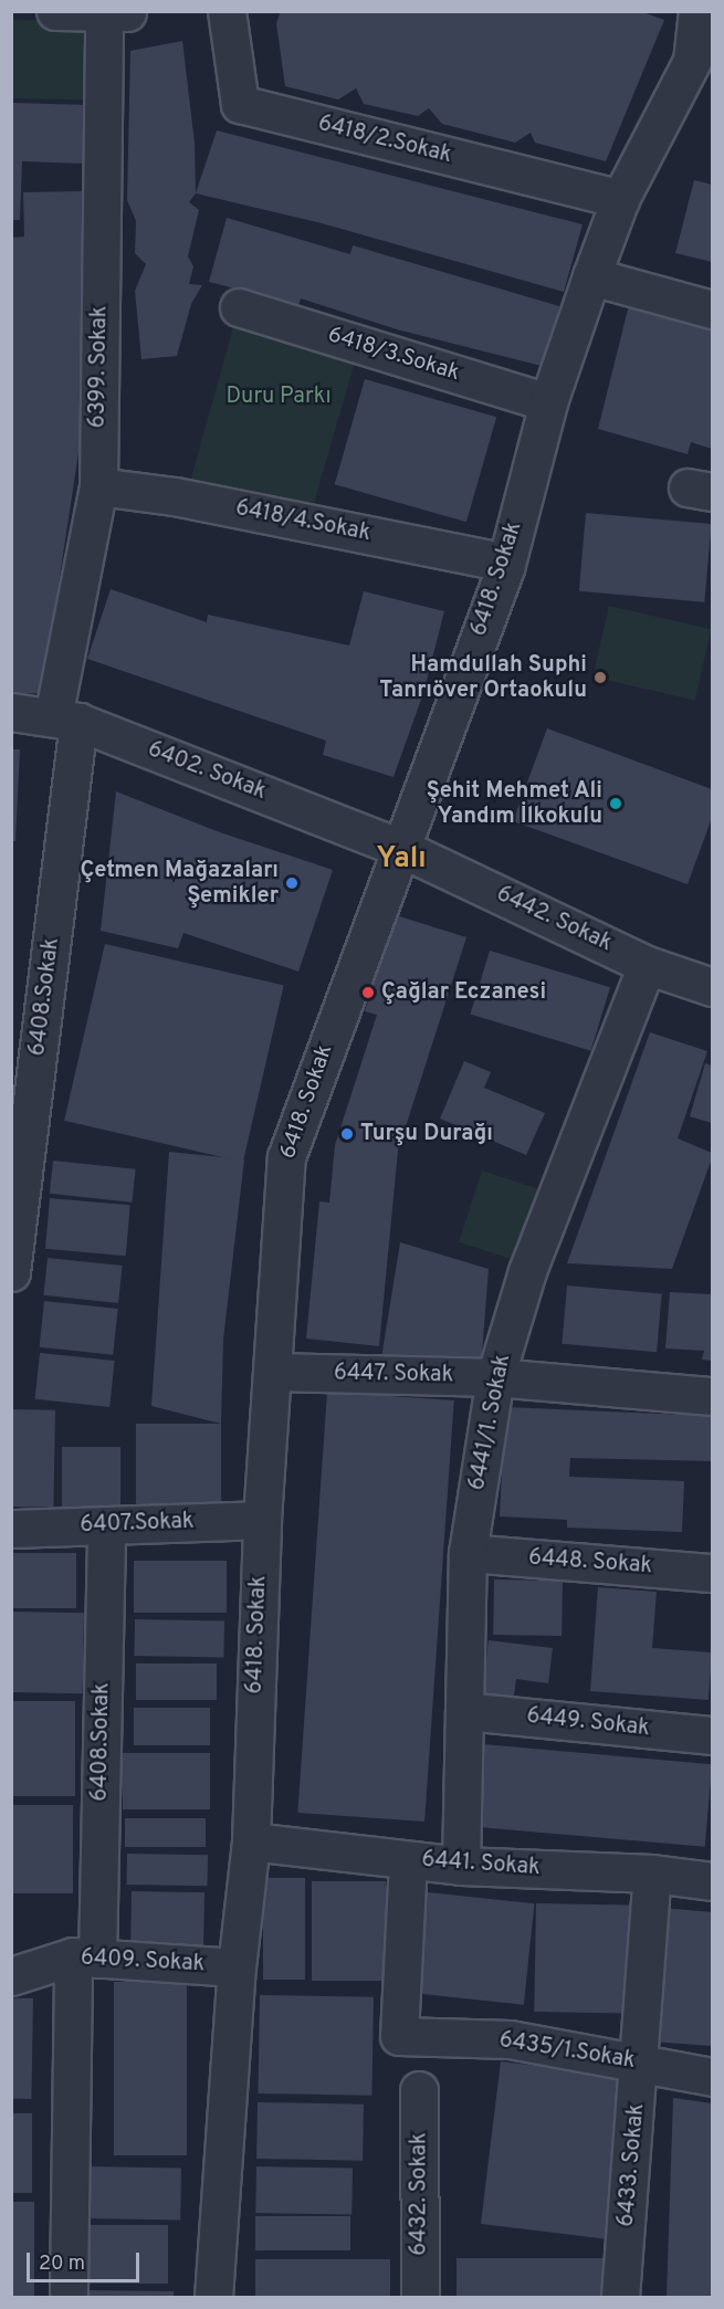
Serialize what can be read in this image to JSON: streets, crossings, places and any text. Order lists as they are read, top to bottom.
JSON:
{
  "streets": {
    "street": [
      "6418/2.Sokak",
      "6418/3.Sokak",
      "6399. Sokak",
      "6418/4.Sokak",
      "6418. Sokak",
      "6402. Sokak",
      "6442. Sokak",
      "6408.Sokak",
      "6447. Sokak",
      "6441/1. Sokak",
      "6407.Sokak",
      "6448. Sokak",
      "6449. Sokak",
      "6441. Sokak",
      "6409. Sokak",
      "6435/1.Sokak",
      "6433. Sokak",
      "6432. Sokak"
    ]
  },
  "crossings": [
    ["6418/2.Sokak", "6418. Sokak"],
    ["6418/3.Sokak", "6418. Sokak"],
    ["6399. Sokak", "6418/4.Sokak"],
    ["6399. Sokak", "6402. Sokak"],
    ["6399. Sokak", "6408.Sokak"],
    ["6418/4.Sokak", "6418. Sokak"],
    ["6418. Sokak", "6402. Sokak"],
    ["6418. Sokak", "6442. Sokak"],
    ["6418. Sokak", "6447. Sokak"],
    ["6418. Sokak", "6407.Sokak"],
    ["6418. Sokak", "6441. Sokak"],
    ["6418. Sokak", "6409. Sokak"],
    ["6402. Sokak", "6442. Sokak"],
    ["6402. Sokak", "6408.Sokak"],
    ["6442. Sokak", "6441/1. Sokak"],
    ["6408.Sokak", "6407.Sokak"],
    ["6408.Sokak", "6409. Sokak"],
    ["6447. Sokak", "6441/1. Sokak"],
    ["6441/1. Sokak", "6448. Sokak"],
    ["6441/1. Sokak", "6449. Sokak"],
    ["6441/1. Sokak", "6441. Sokak"],
    ["6441. Sokak", "6435/1.Sokak"],
    ["6441. Sokak", "6433. Sokak"],
    ["6435/1.Sokak", "6433. Sokak"]
  ],
  "districts": ["Yalı"],
  "parks": ["Duru Parkı"],
  "places": [
    "Hamdullah Suphi Tanrıöver Ortaokulu",
    "Şehit Mehmet Ali Yandım İlkokulu",
    "Çetmen Mağazaları Şemikler",
    "Çağlar Eczanesi",
    "Turşu Durağı"
  ],
  "scale_bar": "20 m"
}
